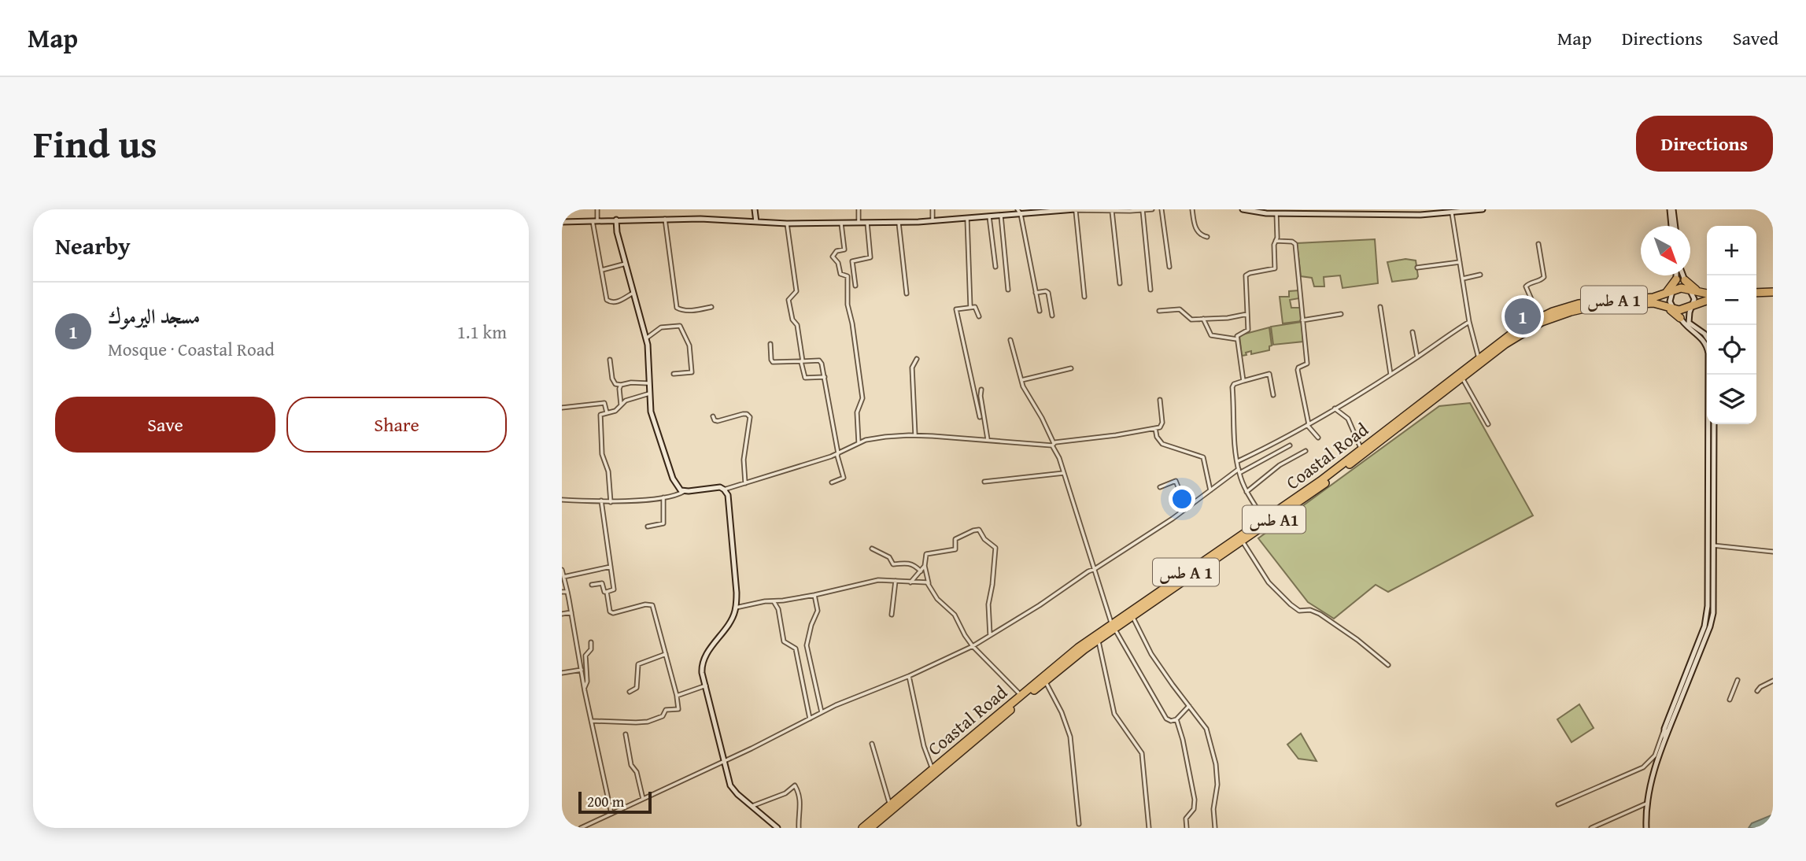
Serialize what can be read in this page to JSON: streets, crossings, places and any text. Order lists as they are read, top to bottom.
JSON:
{
  "streets": {
    "highway": ["طس A 1", "Coastal Road", "طس A1"]
  },
  "scale_bar": "200 m",
  "north": "bottom right",
  "page": {
    "header": "Map",
    "nav": ["Map", "Directions", "Saved"],
    "title": "Find us",
    "buttons": [
      "Directions",
      ["Save", "Share"]
    ],
    "heading": "Nearby",
    "map_buttons": ["+", "−"],
    "list": [
      {
        "mark": "1",
        "name": "مسجد اليرموك",
        "note": "Mosque · Coastal Road",
        "value": "1.1 km"
      }
    ],
    "pins": "1",
    "scale": "200 m"
  }
}
